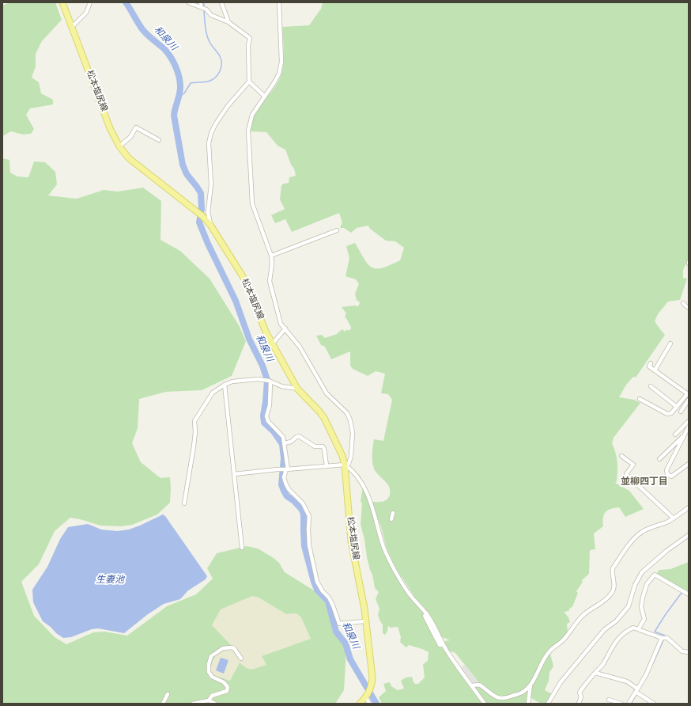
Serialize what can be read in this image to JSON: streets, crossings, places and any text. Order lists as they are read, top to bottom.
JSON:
{
  "streets": {
    "main road": ["松本塩尻線"]
  },
  "districts": ["並柳四丁目"],
  "water": ["和泉川", "生妻池"]
}
